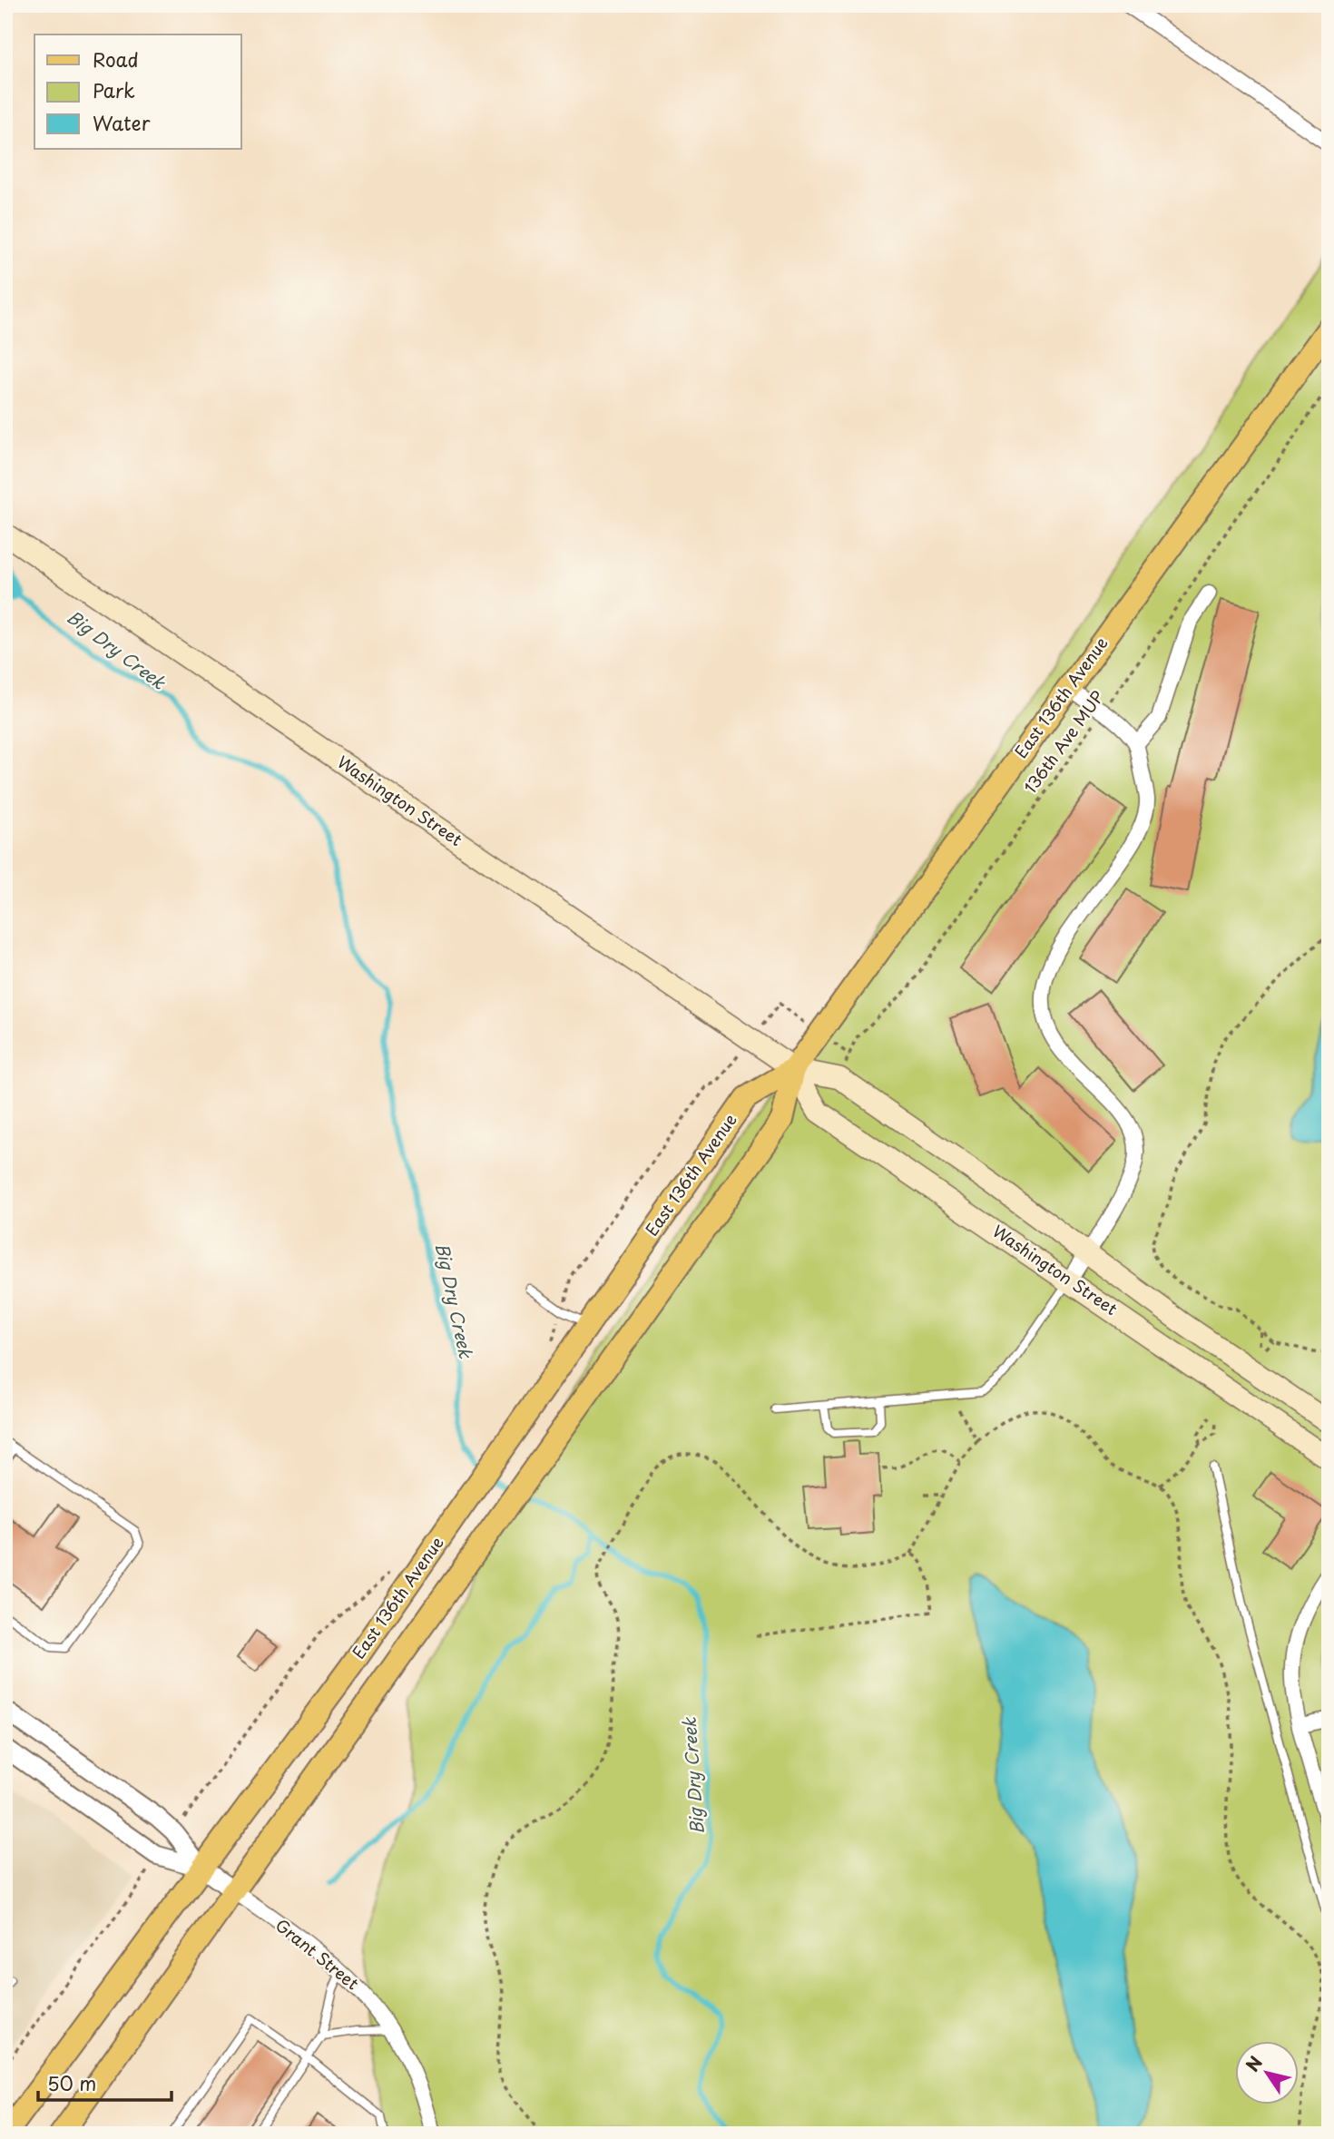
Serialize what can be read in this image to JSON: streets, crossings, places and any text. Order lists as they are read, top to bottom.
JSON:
{
  "streets": {
    "main road": ["East 136th Avenue", "Washington Street"],
    "street": ["Grant Street"],
    "path": ["136th Ave MUP"]
  },
  "crossings": [
    ["East 136th Avenue", "Washington Street"],
    ["East 136th Avenue", "Grant Street"],
    ["136th Ave MUP", "Washington Street"]
  ],
  "water": ["Big Dry Creek"],
  "legend": ["Road", "Park", "Water"],
  "scale_bar": "50 m",
  "north": "top left"
}
